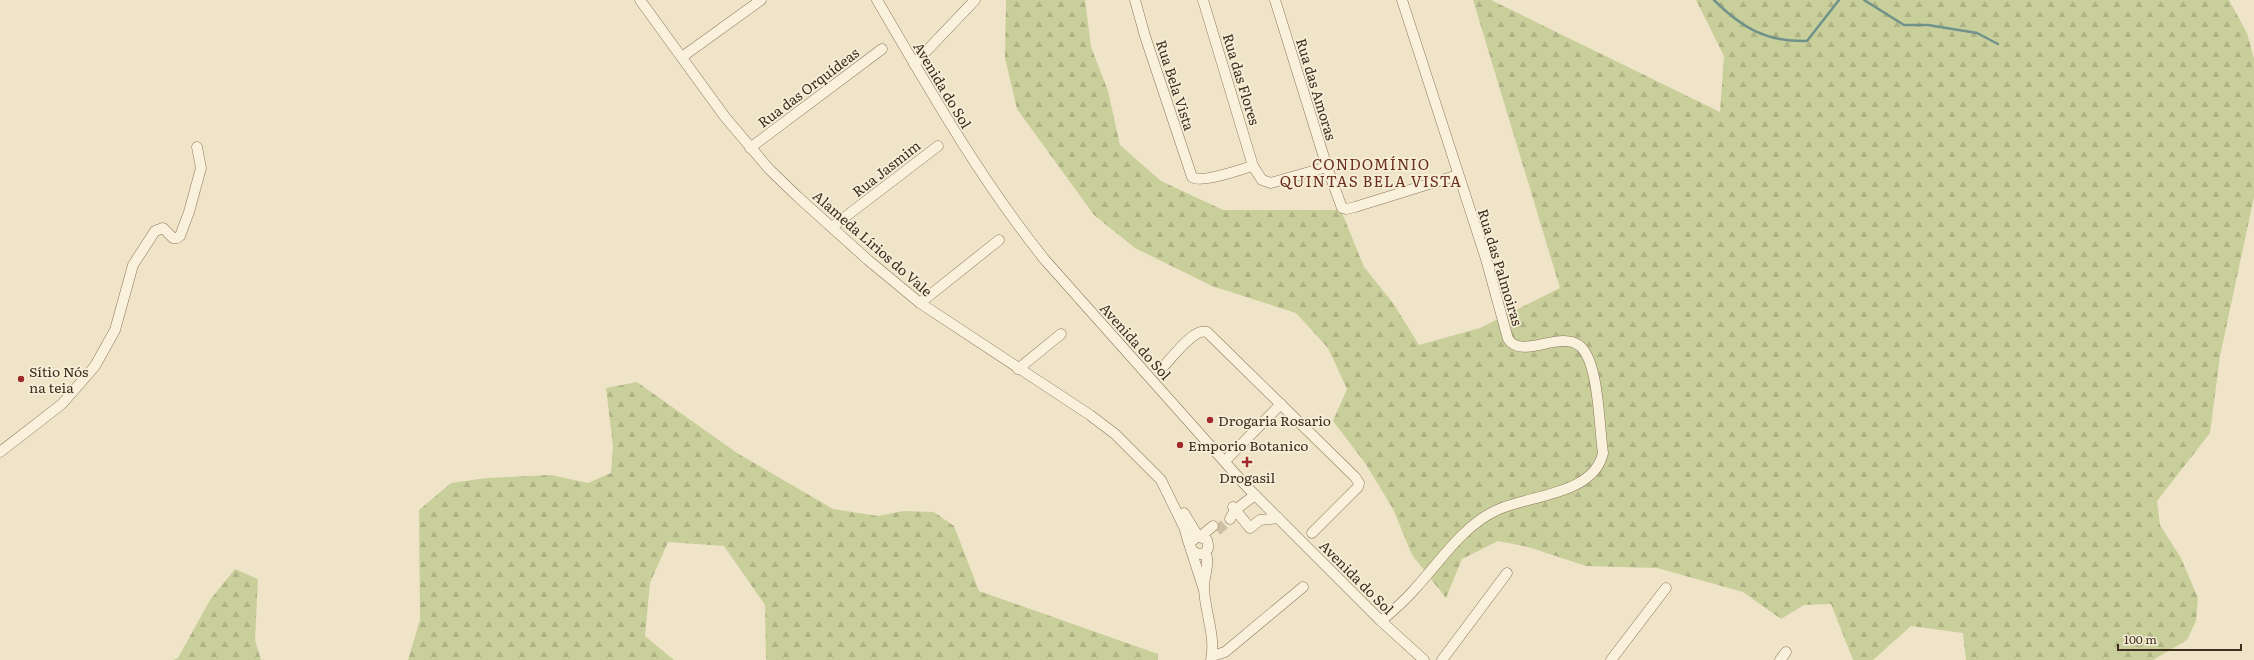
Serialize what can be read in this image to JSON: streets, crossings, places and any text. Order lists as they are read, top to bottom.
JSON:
{
  "streets": {
    "street": [
      "Rua das Flores",
      "Avenida do Sol",
      "Rua Bela Vista",
      "Rua das Orquídeas",
      "Rua das Amoras",
      "Rua Jasmim",
      "Alameda Lírios do Vale",
      "Rua das Palmoiras"
    ]
  },
  "crossings": [
    ["Rua das Flores", "Rua Bela Vista"],
    ["Avenida do Sol", "Rua das Palmoiras"],
    ["Rua das Orquídeas", "Alameda Lírios do Vale"],
    ["Rua das Amoras", "Rua das Palmoiras"],
    ["Rua Jasmim", "Alameda Lírios do Vale"]
  ],
  "districts": ["CONDOMÍNIO QUINTAS BELA VISTA"],
  "places": {
    "other": ["Sítio Nós na teia", "Drogaria Rosario", "Emporio Botanico"],
    "health": ["Drogasil"]
  },
  "scale_bar": "100 m"
}
